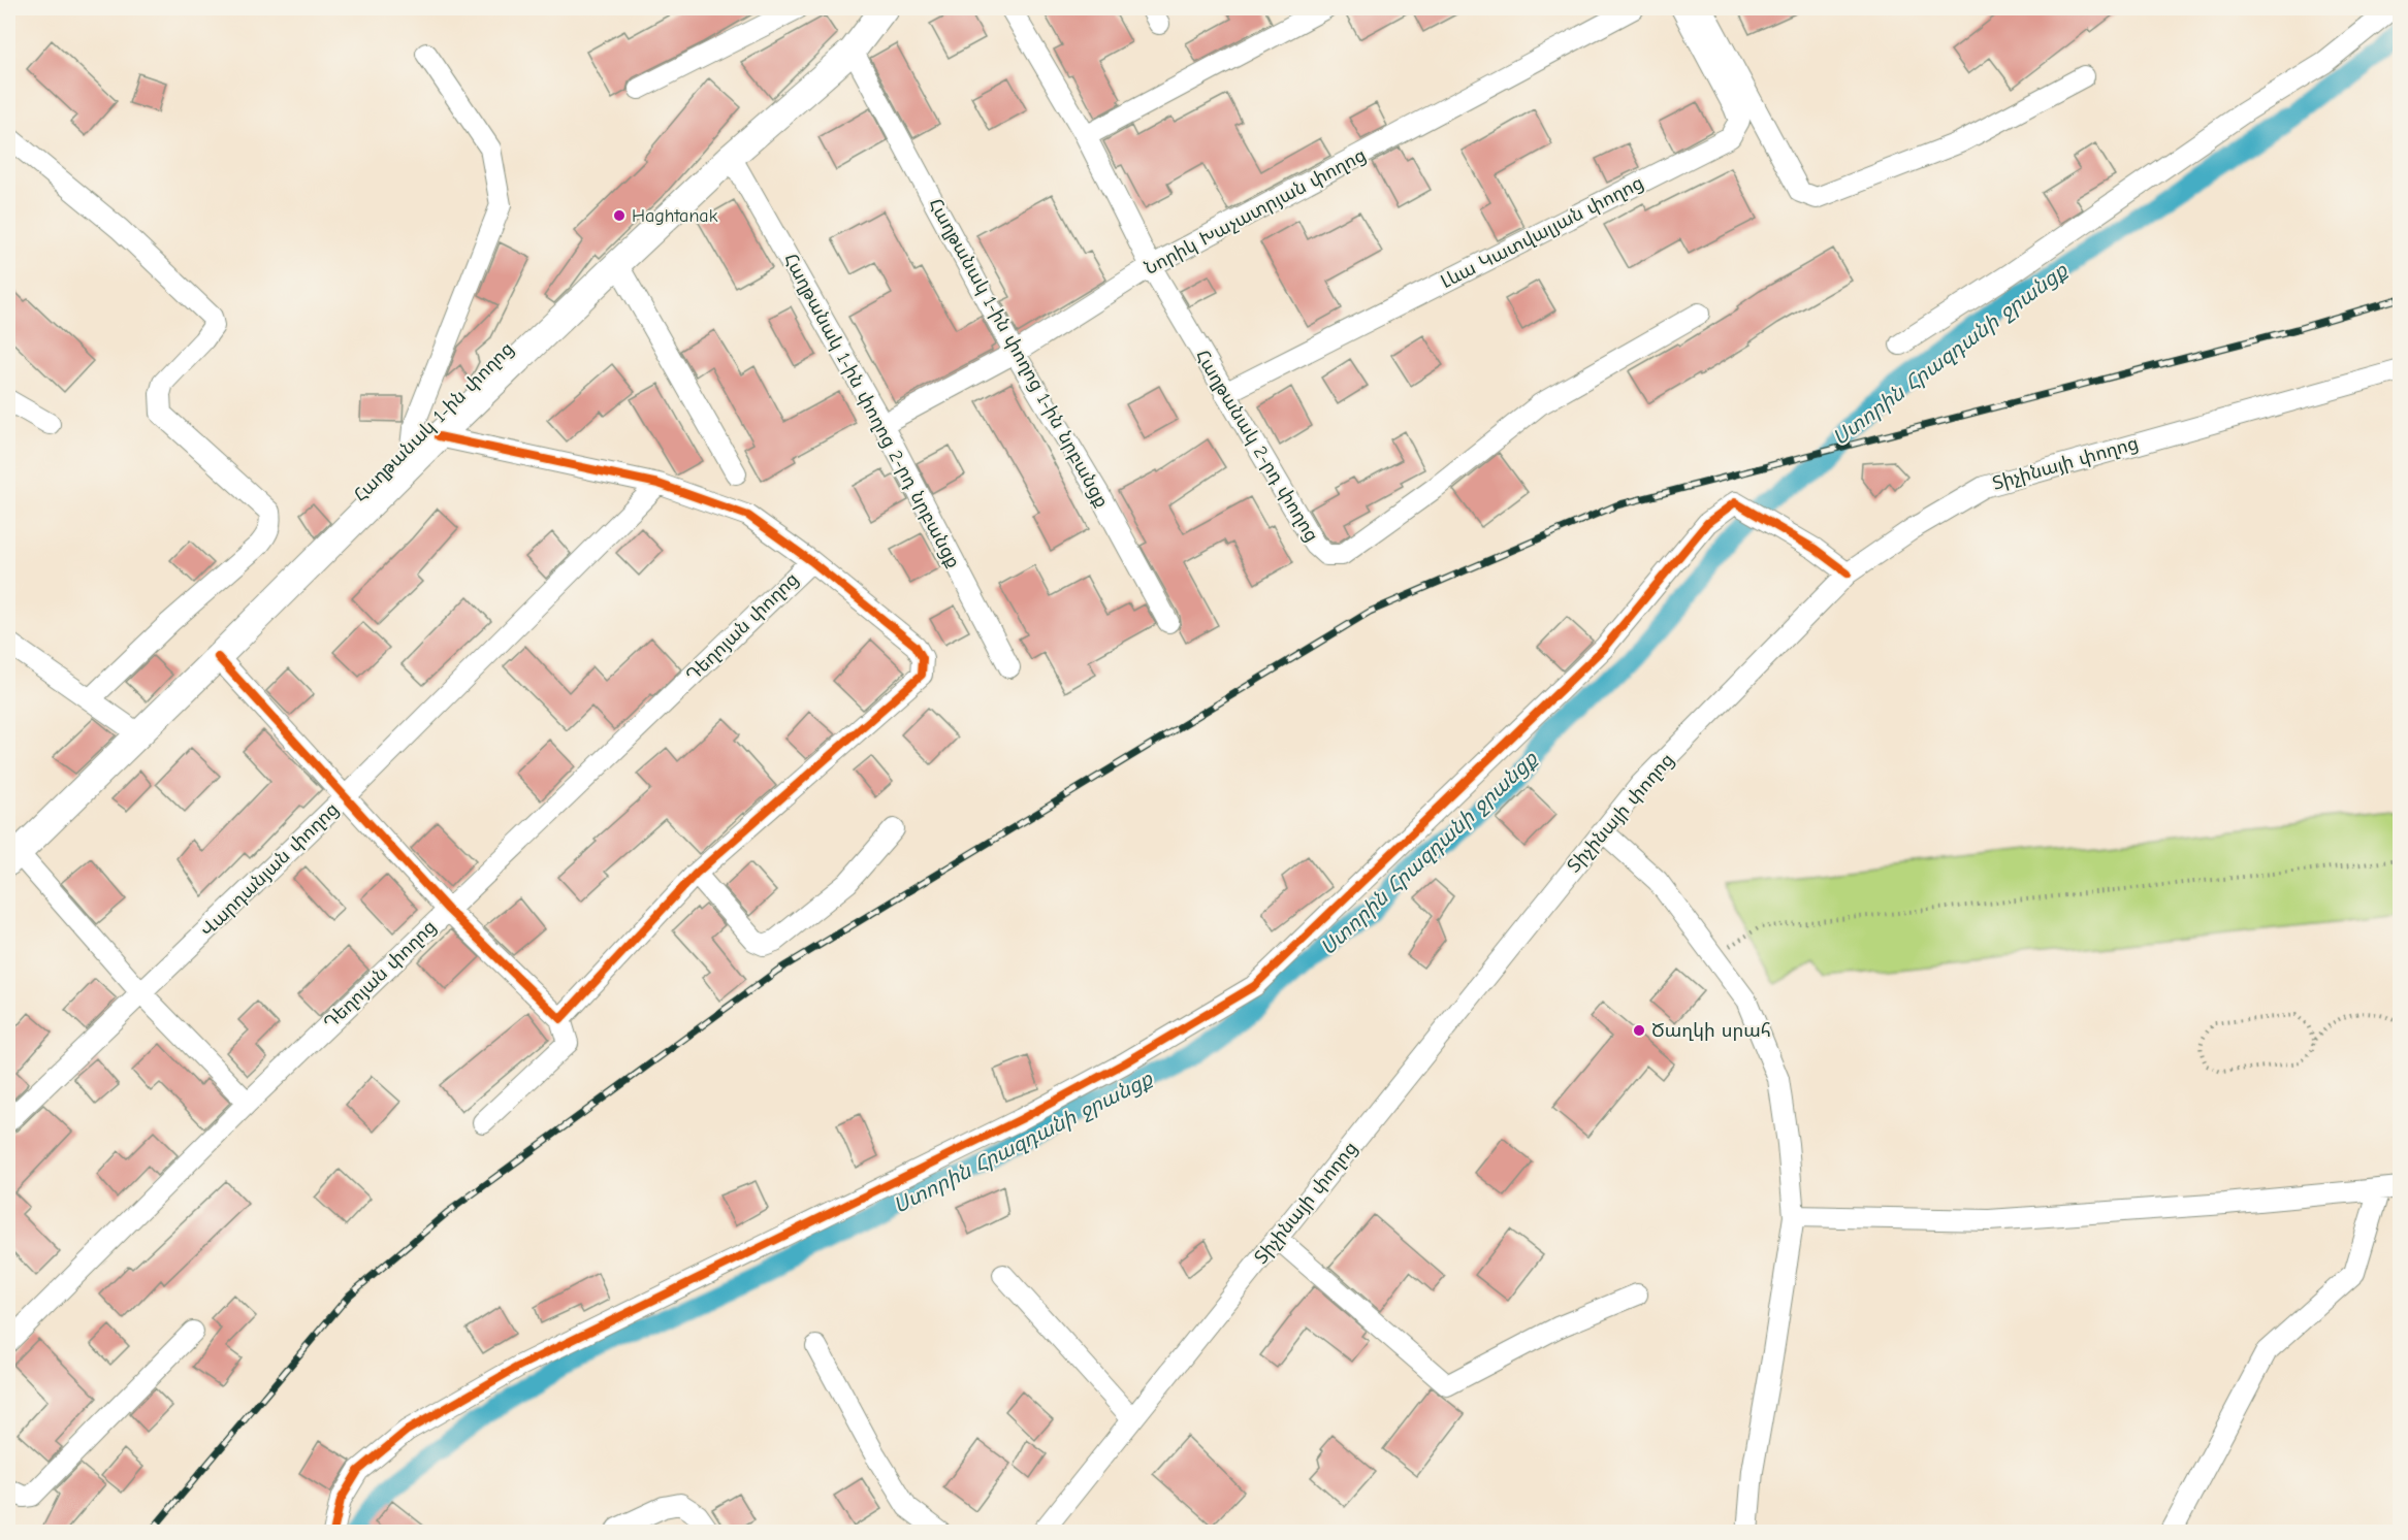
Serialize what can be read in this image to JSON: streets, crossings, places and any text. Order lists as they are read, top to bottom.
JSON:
{
  "streets": {
    "main road": ["Հաղթանակ 1-ին փողոց"],
    "street": [
      "Նորիկ Խաչատրյան փողոց",
      "Լևա Կատվալյան փողոց",
      "Հաղթանակ 1-ին փողոց 1-ին նրբանցք",
      "Հաղթանակ 1-ին փողոց 2-րդ նրբանցք",
      "Հաղթանակ 2-րդ փողոց",
      "Տիչինայի փողոց",
      "Դեղոյան փողոց",
      "Վարդանյան փողոց"
    ]
  },
  "crossings": [
    ["Նորիկ Խաչատրյան փողոց", "Հաղթանակ 1-ին փողոց 1-ին նրբանցք"],
    ["Նորիկ Խաչատրյան փողոց", "Հաղթանակ 1-ին փողոց 2-րդ նրբանցք"],
    ["Նորիկ Խաչատրյան փողոց", "Հաղթանակ 2-րդ փողոց"],
    ["Լևա Կատվալյան փողոց", "Հաղթանակ 2-րդ փողոց"],
    ["Հաղթանակ 1-ին փողոց 1-ին նրբանցք", "Հաղթանակ 1-ին փողոց"],
    ["Հաղթանակ 1-ին փողոց 2-րդ նրբանցք", "Հաղթանակ 1-ին փողոց"]
  ],
  "water": ["Ստորին Հրազդանի ջրանցք"],
  "places": ["Haghtanak", "Ծաղկի սրահ"]
}
